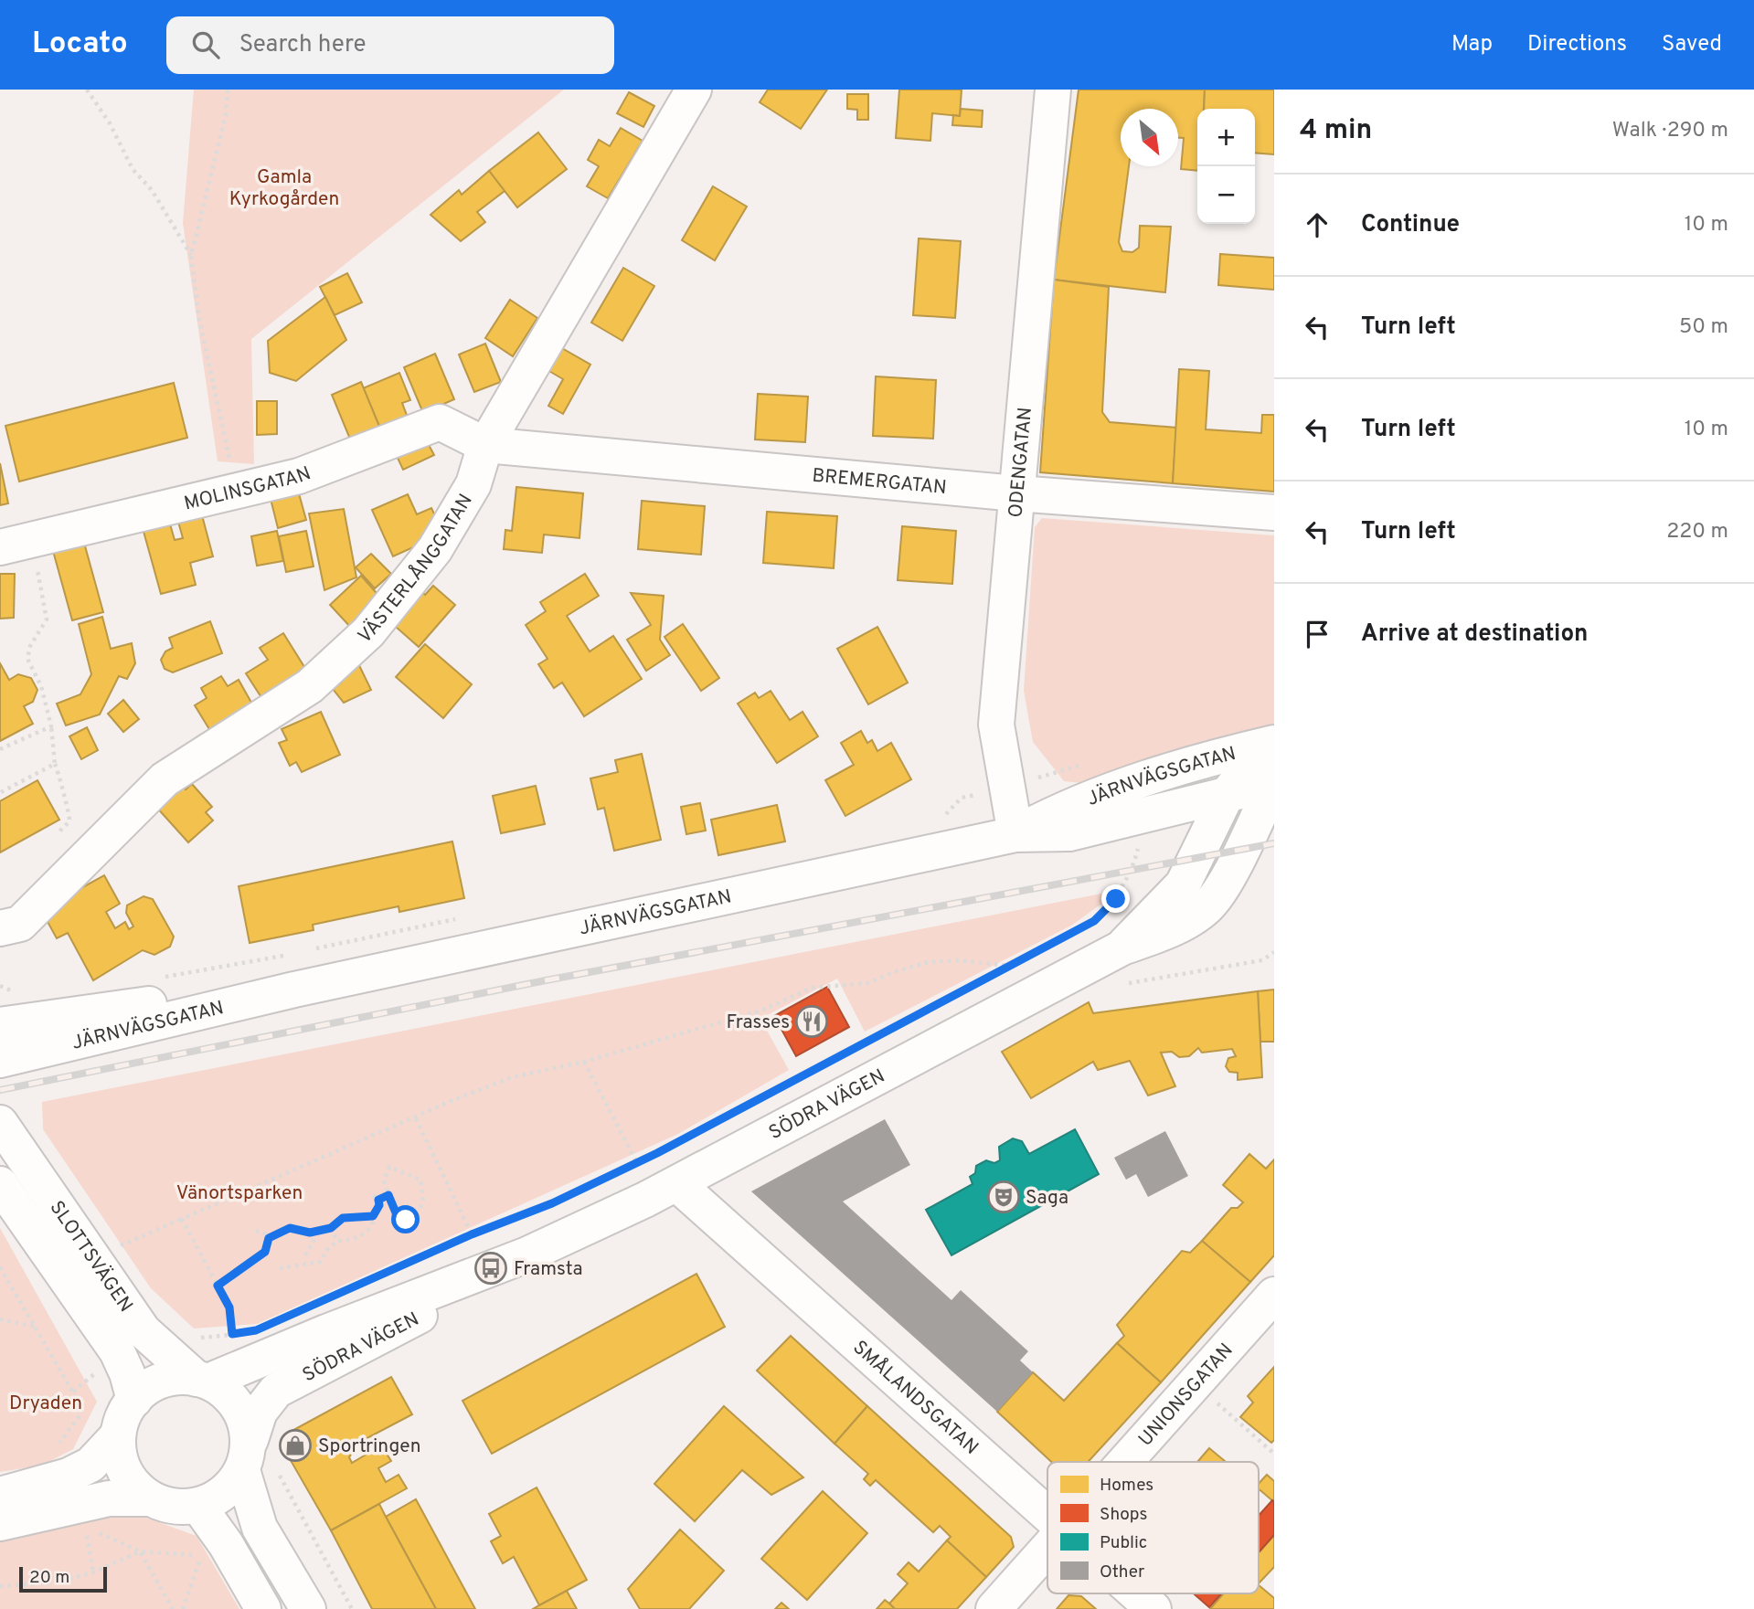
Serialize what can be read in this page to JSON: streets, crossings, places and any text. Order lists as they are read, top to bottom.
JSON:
{
  "streets": {
    "street": [
      "ODENGATAN",
      "BREMERGATAN",
      "MOLINSGATAN",
      "VÄSTERLÅNGGATAN",
      "JÄRNVÄGSGATAN",
      "SÖDRA VÄGEN",
      "SLOTTSVÄGEN",
      "UNIONSGATAN",
      "SMÅLANDSGATAN"
    ]
  },
  "crossings": [
    ["ODENGATAN", "BREMERGATAN"],
    ["ODENGATAN", "JÄRNVÄGSGATAN"],
    ["BREMERGATAN", "MOLINSGATAN"],
    ["BREMERGATAN", "VÄSTERLÅNGGATAN"],
    ["MOLINSGATAN", "VÄSTERLÅNGGATAN"],
    ["JÄRNVÄGSGATAN", "SÖDRA VÄGEN"],
    ["SÖDRA VÄGEN", "SLOTTSVÄGEN"],
    ["SÖDRA VÄGEN", "SMÅLANDSGATAN"]
  ],
  "parks": ["Gamla Kyrkogården", "Vänortsparken", "Dryaden"],
  "places": {
    "restaurant": ["Frasses"],
    "theatre": ["Saga"],
    "bus stop": ["Framsta"],
    "shop": ["Sportringen"]
  },
  "legend": [
    "Homes",
    "Shops",
    "Public",
    "Other"
  ],
  "scale_bar": "20 m",
  "north": "bottom right",
  "page": {
    "header": "Locato",
    "search": "Search here",
    "nav": ["Map", "Directions", "Saved"],
    "heading": ["4 min", "Walk · 290 m"],
    "map_buttons": ["+", "−"],
    "list": [
      ["Continue", "10 m"],
      ["Turn left", "50 m"],
      ["Turn left", "10 m"],
      ["Turn left", "220 m"],
      "Arrive at destination"
    ],
    "scale": "20 m"
  }
}
